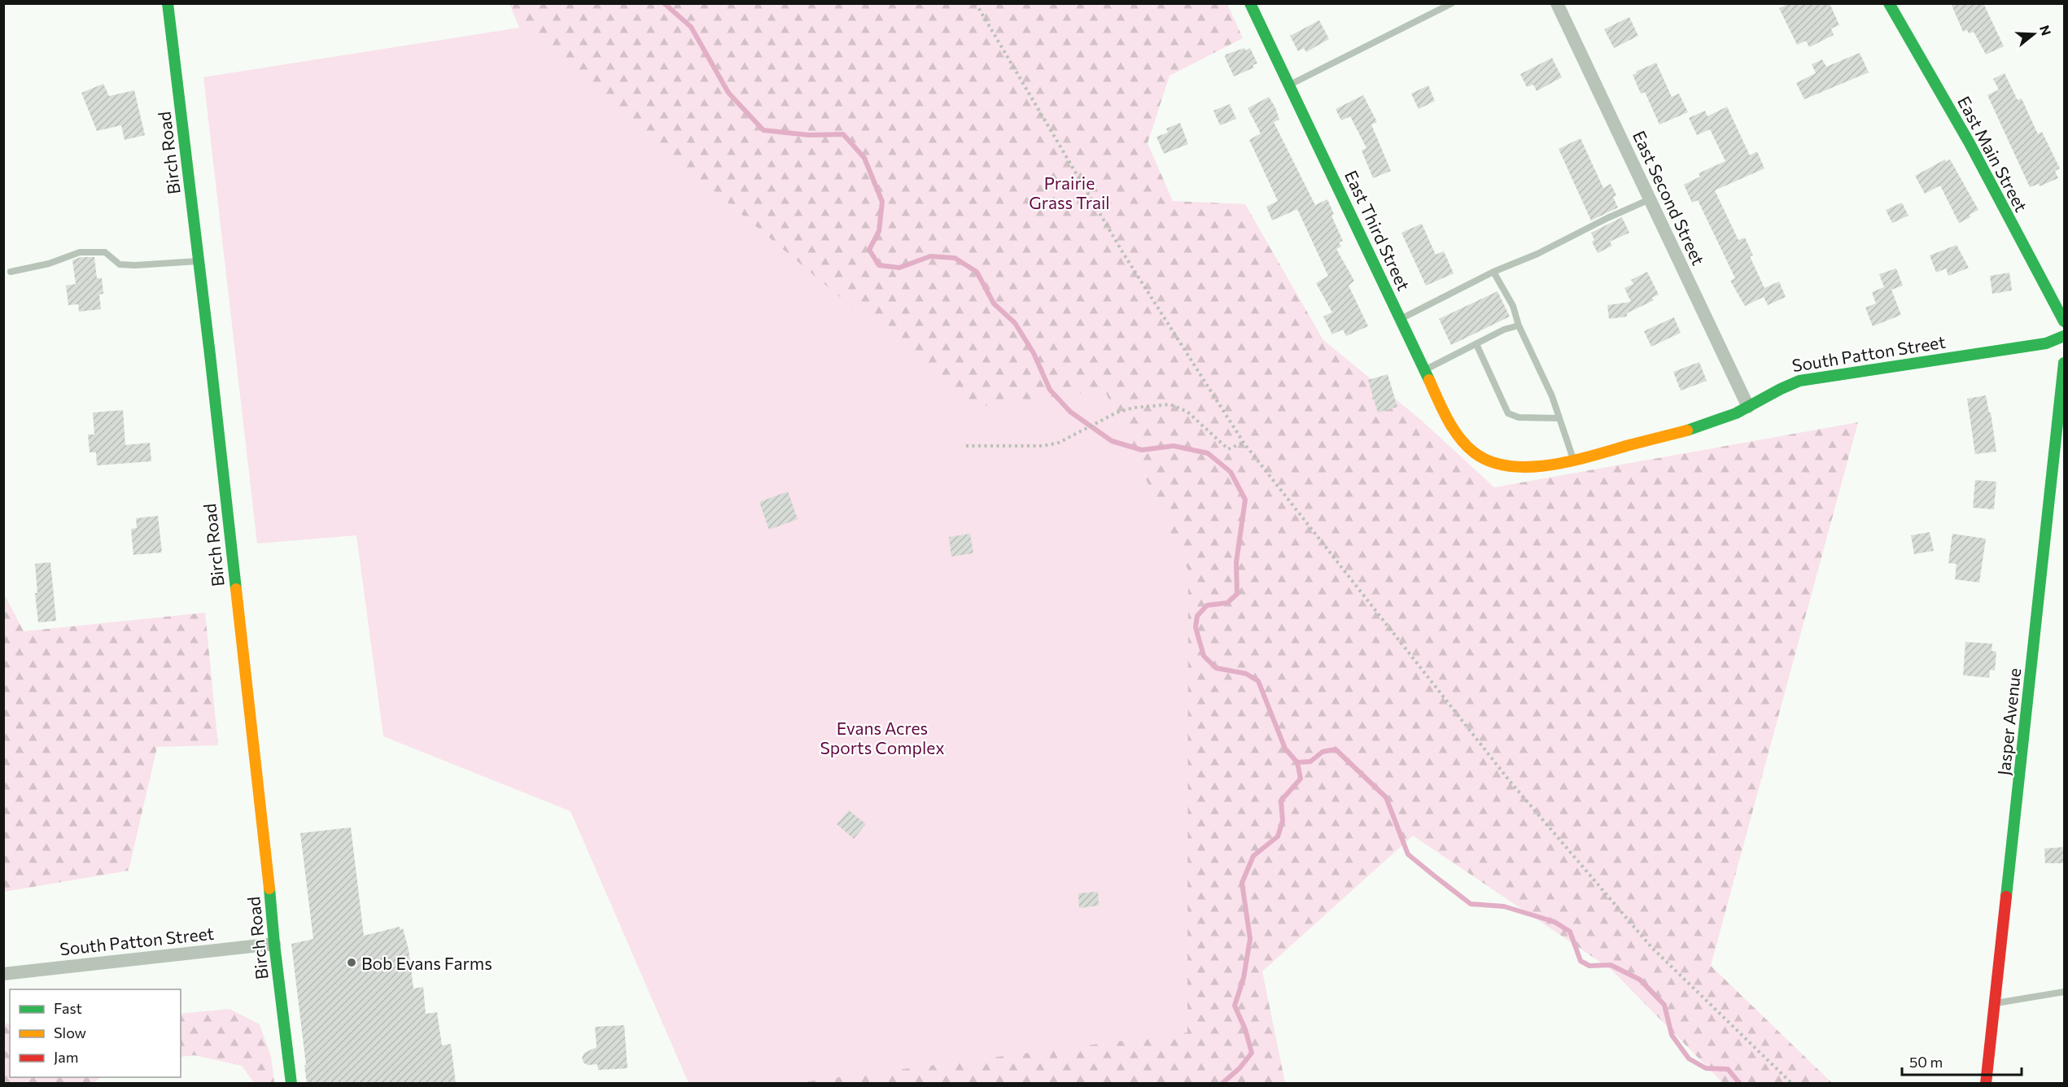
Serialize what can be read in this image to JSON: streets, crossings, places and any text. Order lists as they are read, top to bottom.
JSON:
{
  "streets": {
    "street": [
      "Birch Road",
      "East Main Street",
      "East Second Street",
      "East Third Street",
      "South Patton Street",
      "Jasper Avenue"
    ]
  },
  "crossings": [
    ["Birch Road", "South Patton Street"],
    ["East Second Street", "South Patton Street"],
    ["East Third Street", "South Patton Street"]
  ],
  "parks": ["Prairie Grass Trail", "Evans Acres Sports Complex"],
  "places": ["Bob Evans Farms"],
  "legend": ["Fast", "Slow", "Jam"],
  "scale_bar": "50 m",
  "north": "right"
}
